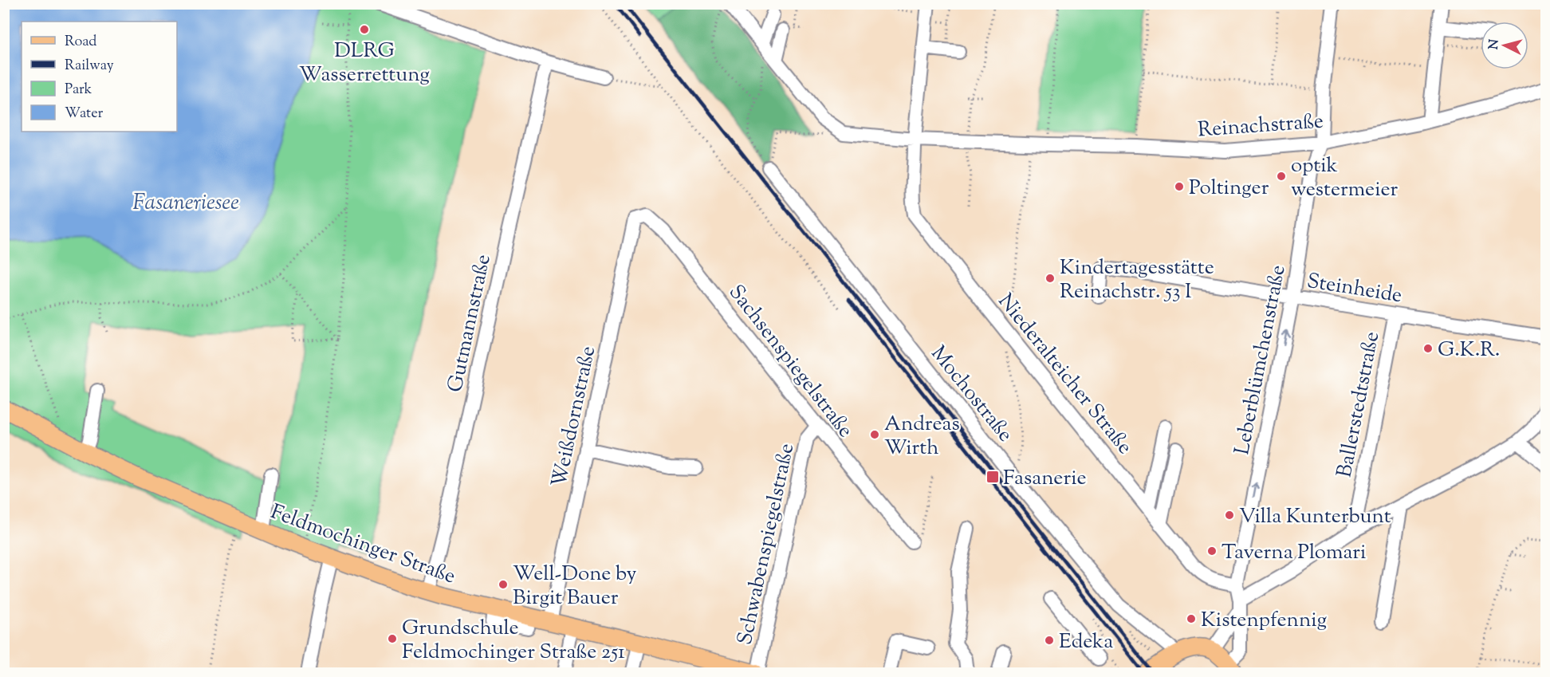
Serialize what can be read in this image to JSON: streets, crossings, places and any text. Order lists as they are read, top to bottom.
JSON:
{
  "streets": {
    "main road": ["Feldmochinger Straße"],
    "street": [
      "Reinachstraße",
      "Steinheide",
      "Gutmannstraße",
      "Leberblümchenstraße",
      "Sachsenspiegelstraße",
      "Niederalteicher Straße",
      "Mochostraße",
      "Ballerstedtstraße",
      "Weißdornstraße",
      "Schwabenspiegelstraße"
    ]
  },
  "crossings": [
    ["Reinachstraße", "Leberblümchenstraße"],
    ["Reinachstraße", "Niederalteicher Straße"],
    ["Steinheide", "Leberblümchenstraße"],
    ["Steinheide", "Ballerstedtstraße"],
    ["Gutmannstraße", "Feldmochinger Straße"],
    ["Leberblümchenstraße", "Niederalteicher Straße"],
    ["Sachsenspiegelstraße", "Weißdornstraße"],
    ["Sachsenspiegelstraße", "Schwabenspiegelstraße"],
    ["Weißdornstraße", "Feldmochinger Straße"],
    ["Feldmochinger Straße", "Schwabenspiegelstraße"]
  ],
  "water": ["Fasaneriesee"],
  "places": {
    "other": [
      "DLRG Wasserrettung",
      "optik westermeier",
      "Poltinger",
      "Kindertagesstätte Reinachstr. 53 I",
      "G.K.R.",
      "Andreas Wirth",
      "Villa Kunterbunt",
      "Taverna Plomari",
      "Well-Done by Birgit Bauer",
      "Kistenpfennig",
      "Grundschule Feldmochinger Straße 251",
      "Edeka"
    ],
    "transit": ["Fasanerie"]
  },
  "legend": [
    "Road",
    "Railway",
    "Park",
    "Water"
  ],
  "north": "left"
}
